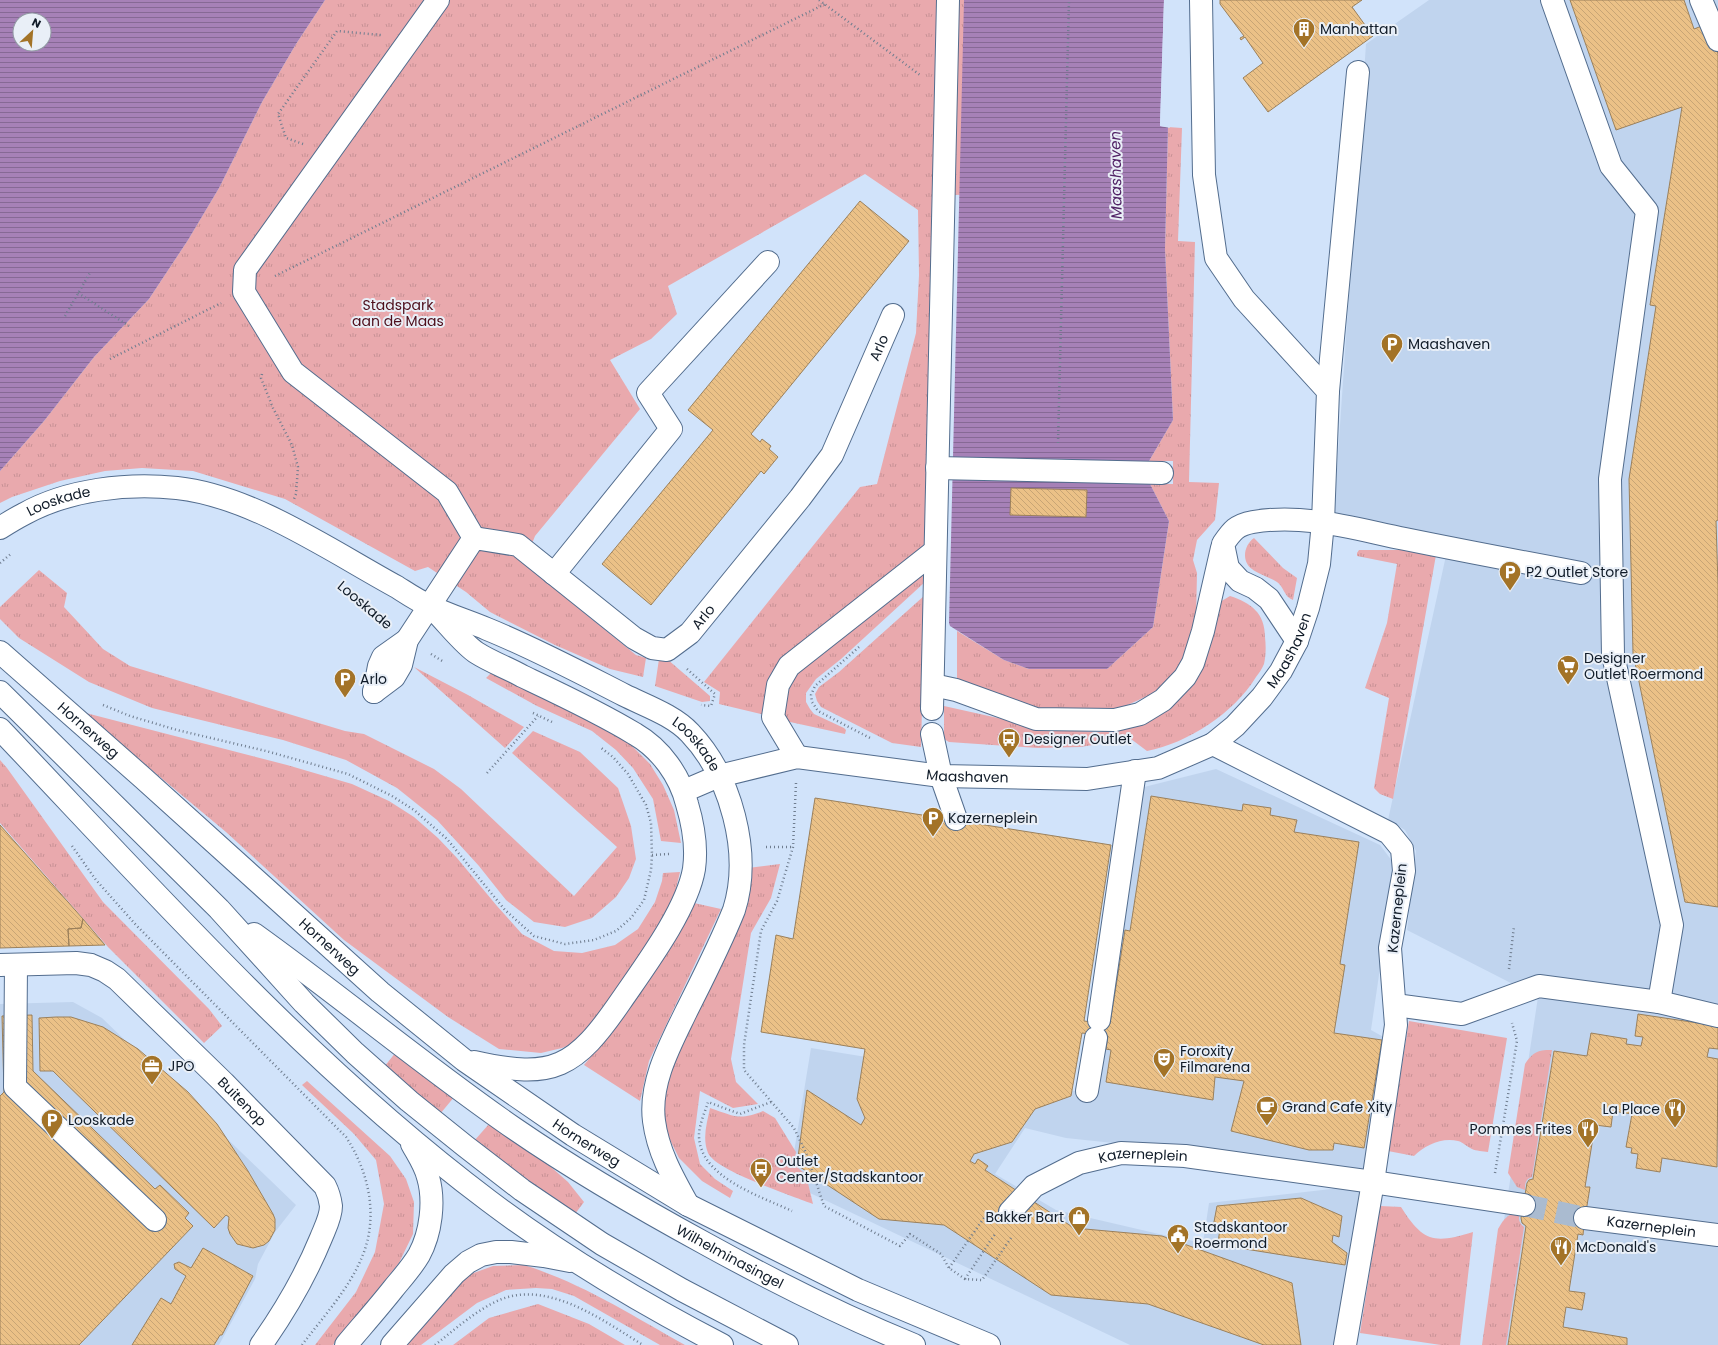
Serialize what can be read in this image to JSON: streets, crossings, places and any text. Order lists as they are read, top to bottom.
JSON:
{
  "streets": {
    "main road": [
      "Arlo",
      "Looskade",
      "Maashaven",
      "Hornerweg",
      "Kazerneplein",
      "Buitenop",
      "Wilhelminasingel"
    ]
  },
  "crossings": [
    ["Looskade", "Maashaven"],
    ["Maashaven", "Kazerneplein"],
    ["Hornerweg", "Wilhelminasingel"]
  ],
  "water": ["Maashaven"],
  "parks": ["Stadspark aan de Maas"],
  "places": {
    "building": ["Manhattan"],
    "parking": [
      "Maashaven",
      "P2 Outlet Store",
      "Arlo",
      "Kazerneplein",
      "Looskade"
    ],
    "supermarket": ["Designer Outlet Roermond"],
    "bus stop": ["Designer Outlet", "Outlet Center/Stadskantoor"],
    "theatre": ["Foroxity Filmarena"],
    "office": ["JPO"],
    "cafe": ["Grand Cafe Xity"],
    "restaurant": ["La Place", "Pommes Frites", "McDonald's"],
    "shop": ["Bakker Bart"],
    "public building": ["Stadskantoor Roermond"]
  },
  "north": "top right"
}
